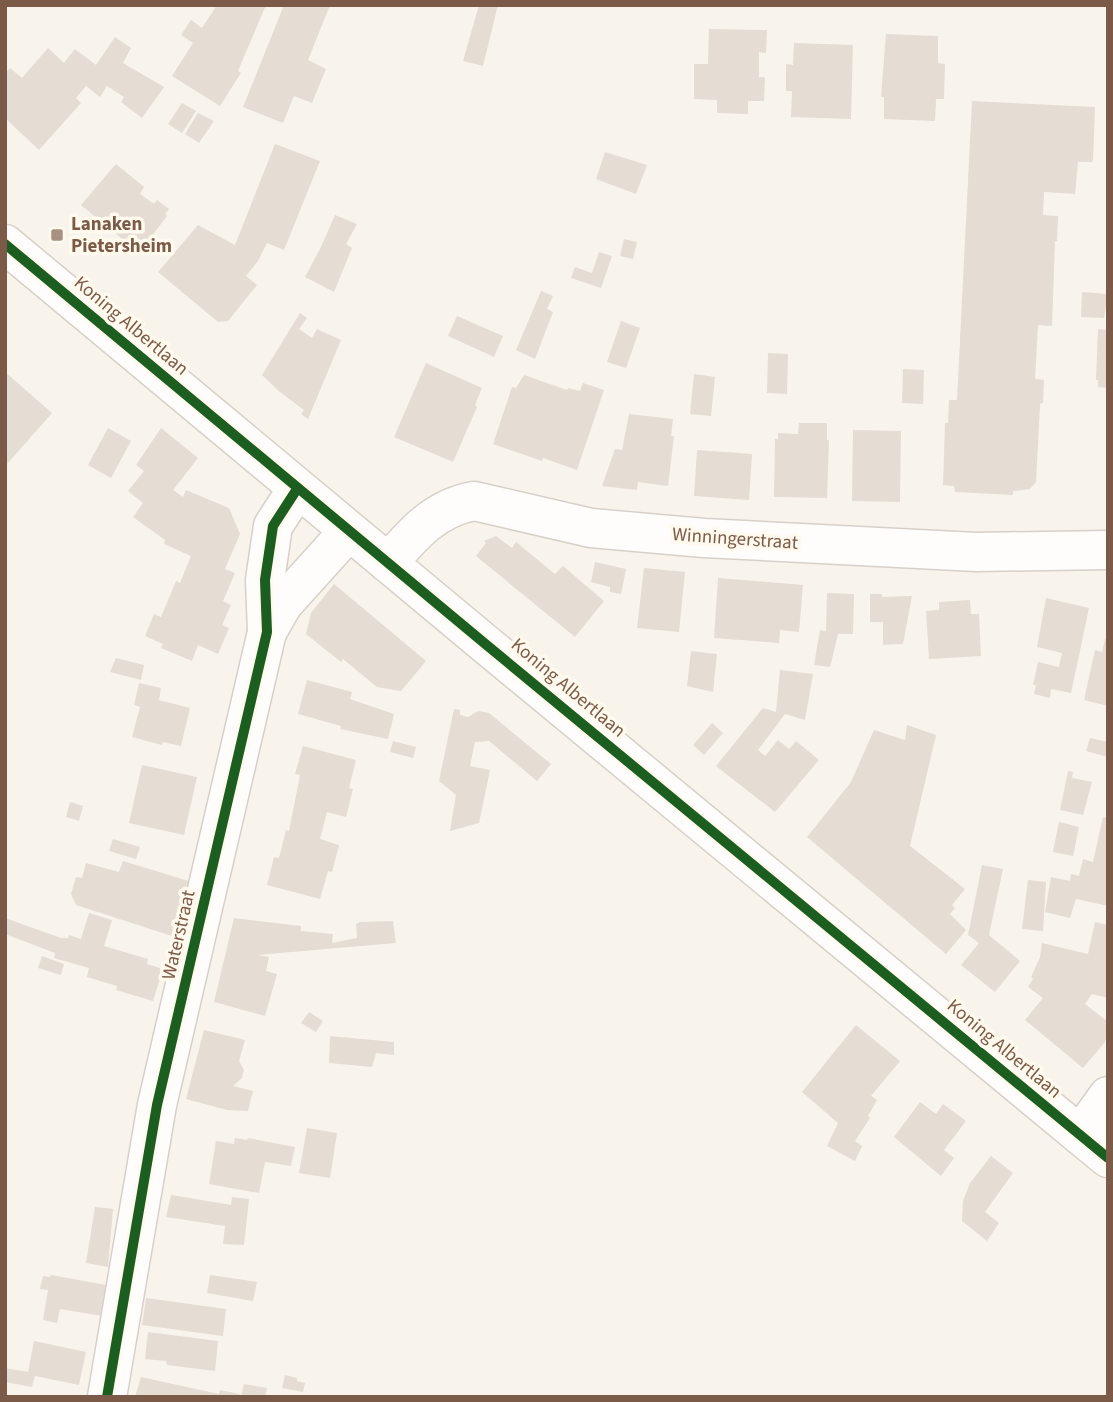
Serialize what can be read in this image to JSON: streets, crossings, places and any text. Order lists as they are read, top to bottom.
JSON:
{
  "streets": {
    "street": ["Koning Albertlaan", "Winningerstraat", "Waterstraat"]
  },
  "crossings": [
    ["Koning Albertlaan", "Winningerstraat"],
    ["Koning Albertlaan", "Waterstraat"]
  ],
  "places": {
    "transit": ["Lanaken Pietersheim"]
  }
}
